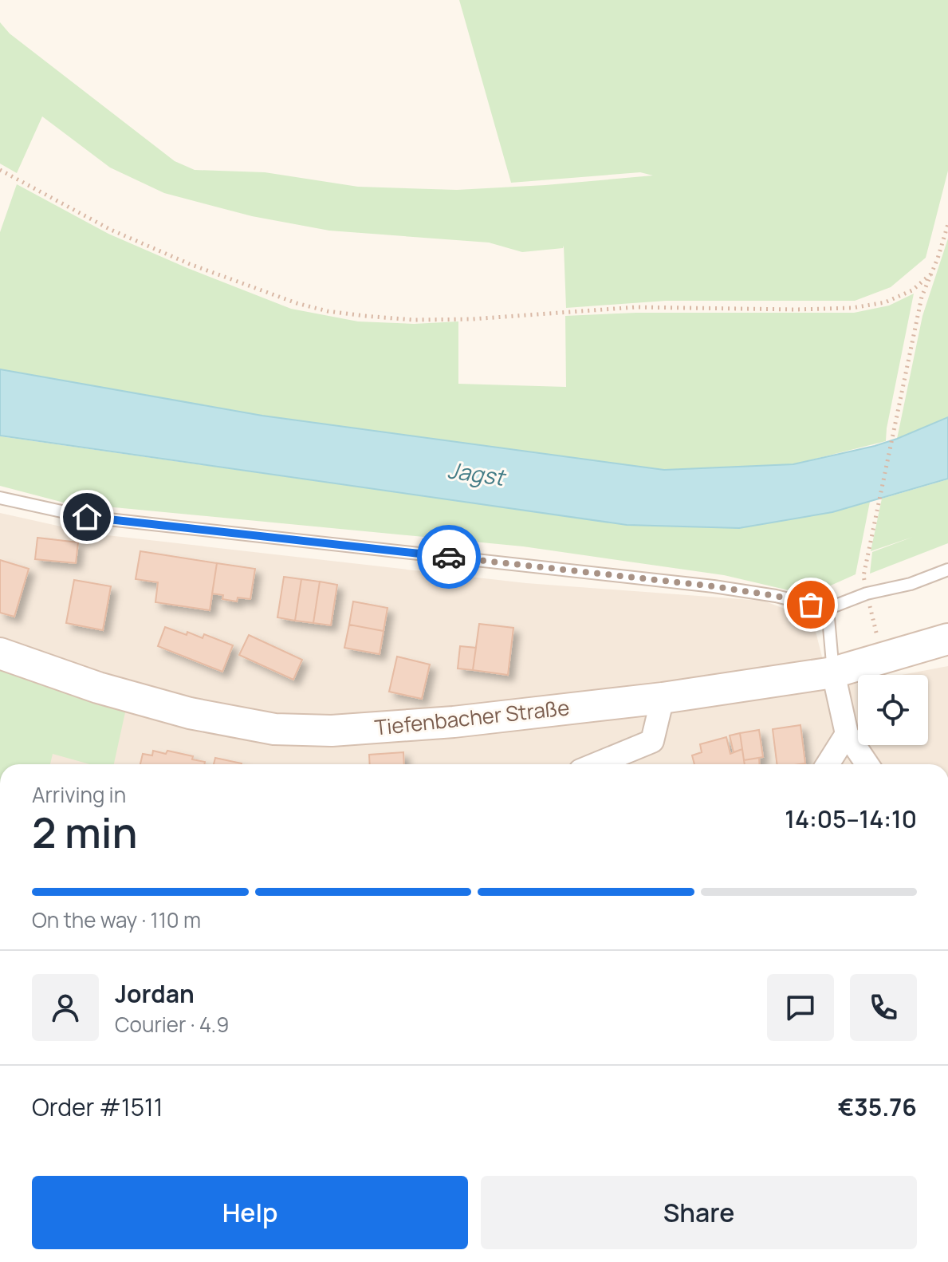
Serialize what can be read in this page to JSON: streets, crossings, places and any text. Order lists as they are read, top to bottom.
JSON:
{
  "streets": {
    "main road": ["Tiefenbacher Straße"]
  },
  "water": ["Jagst"],
  "page": {
    "heading": ["2 min", "Arriving in", "14:05–14:10"],
    "panel": [
      "Jordan",
      "Courier · 4.9",
      "Order #1511",
      "€35.76"
    ],
    "bar": "On the way · 110 m",
    "buttons": ["Help", "Share"]
  }
}
